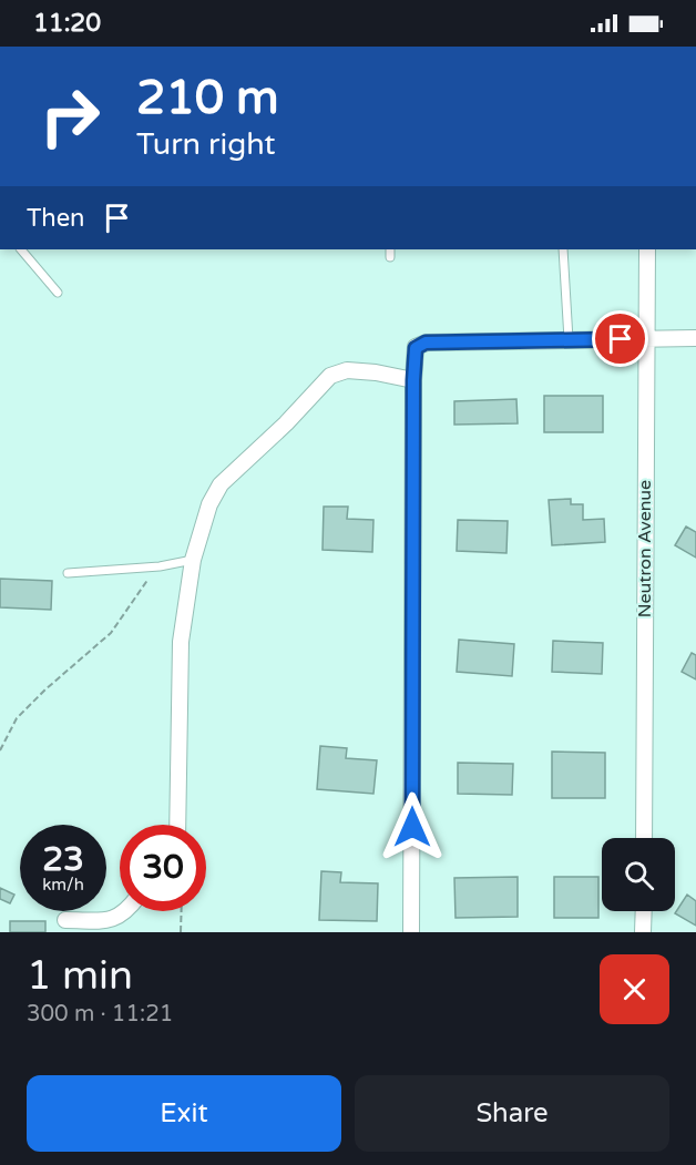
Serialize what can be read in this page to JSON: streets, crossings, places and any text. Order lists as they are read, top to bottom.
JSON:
{
  "streets": {
    "street": ["Neutron Avenue"]
  },
  "page": {
    "status": "11:20",
    "turn": ["210 m", "Turn right"],
    "then": "Then",
    "speed": "23 km/h",
    "limit": "30",
    "heading": ["1 min", "300 m · 11:21"],
    "buttons": ["Exit", "Share"]
  }
}
